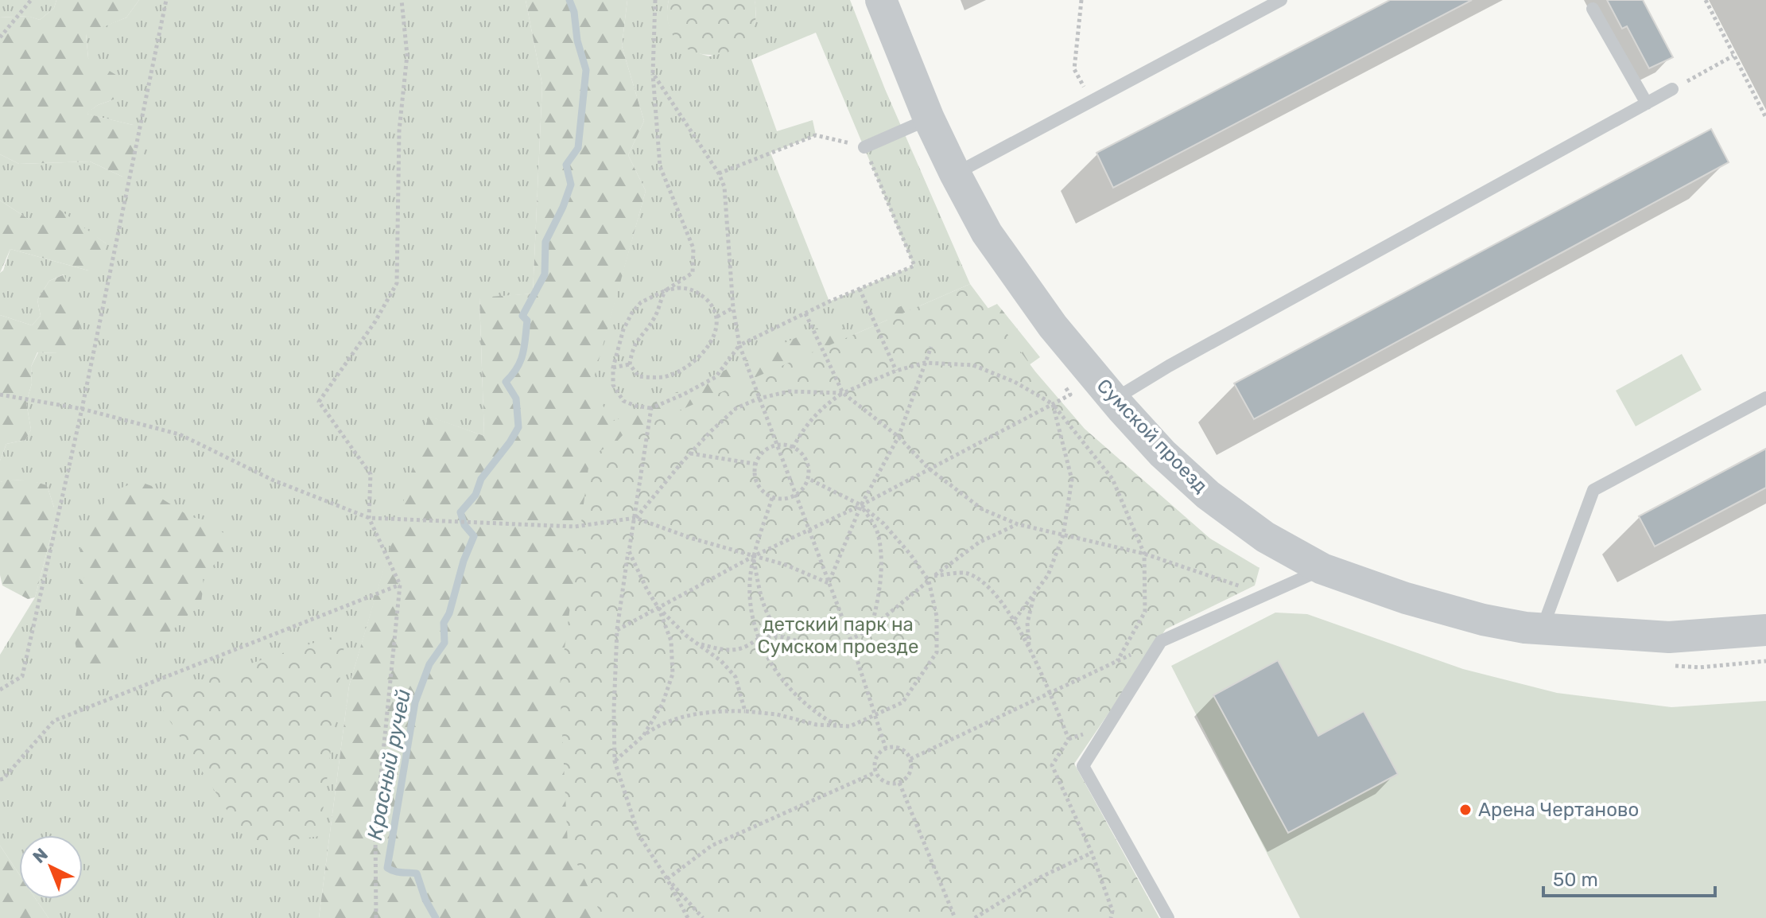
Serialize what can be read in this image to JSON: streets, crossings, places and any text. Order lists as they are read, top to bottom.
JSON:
{
  "streets": {
    "street": ["Сумской проезд"]
  },
  "water": ["Красный ручей"],
  "parks": ["детский парк на Сумском проезде"],
  "places": ["Арена Чертаново"],
  "scale_bar": "50 m",
  "north": "top left"
}
